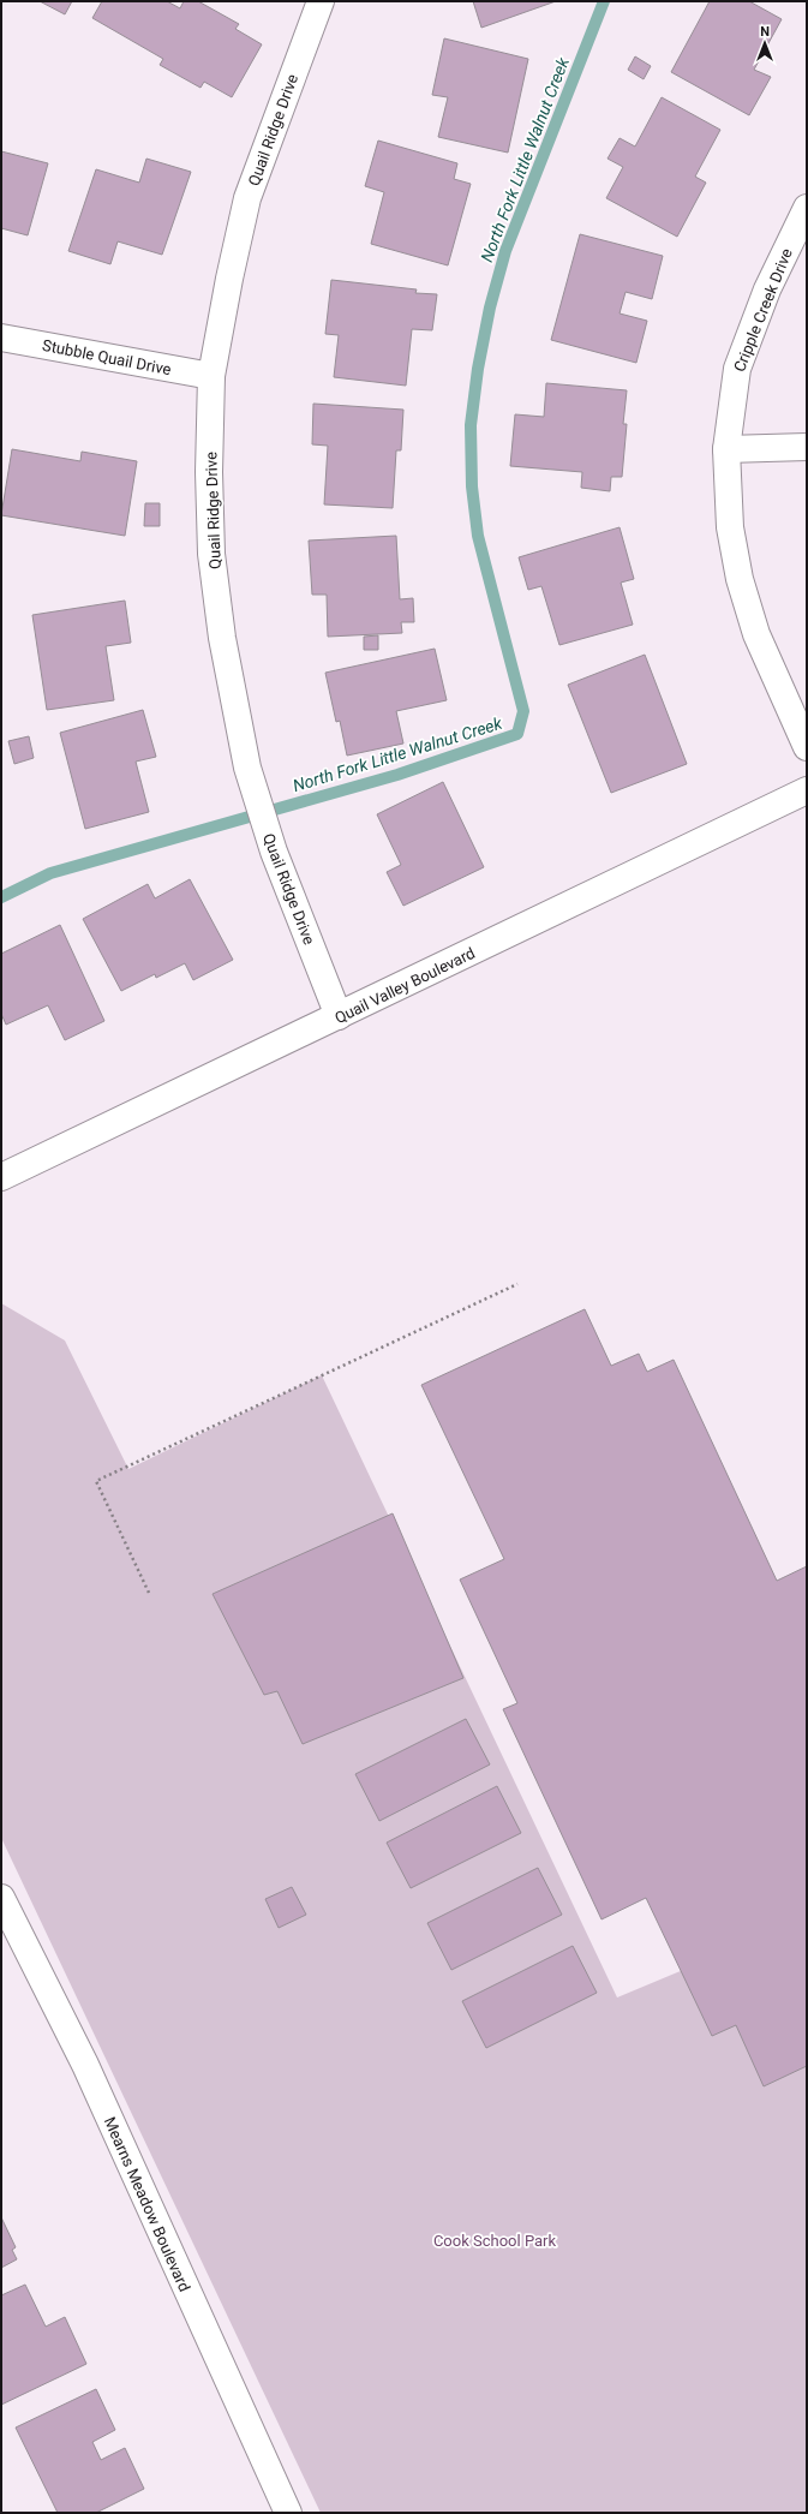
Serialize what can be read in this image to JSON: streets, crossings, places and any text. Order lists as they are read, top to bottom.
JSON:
{
  "streets": {
    "street": [
      "Quail Ridge Drive",
      "Cripple Creek Drive",
      "Stubble Quail Drive",
      "Quail Valley Boulevard",
      "Mearns Meadow Boulevard"
    ]
  },
  "crossings": [
    ["Quail Ridge Drive", "Stubble Quail Drive"],
    ["Quail Ridge Drive", "Quail Valley Boulevard"]
  ],
  "water": ["North Fork Little Walnut Creek"],
  "parks": ["Cook School Park"],
  "north": "top"
}
